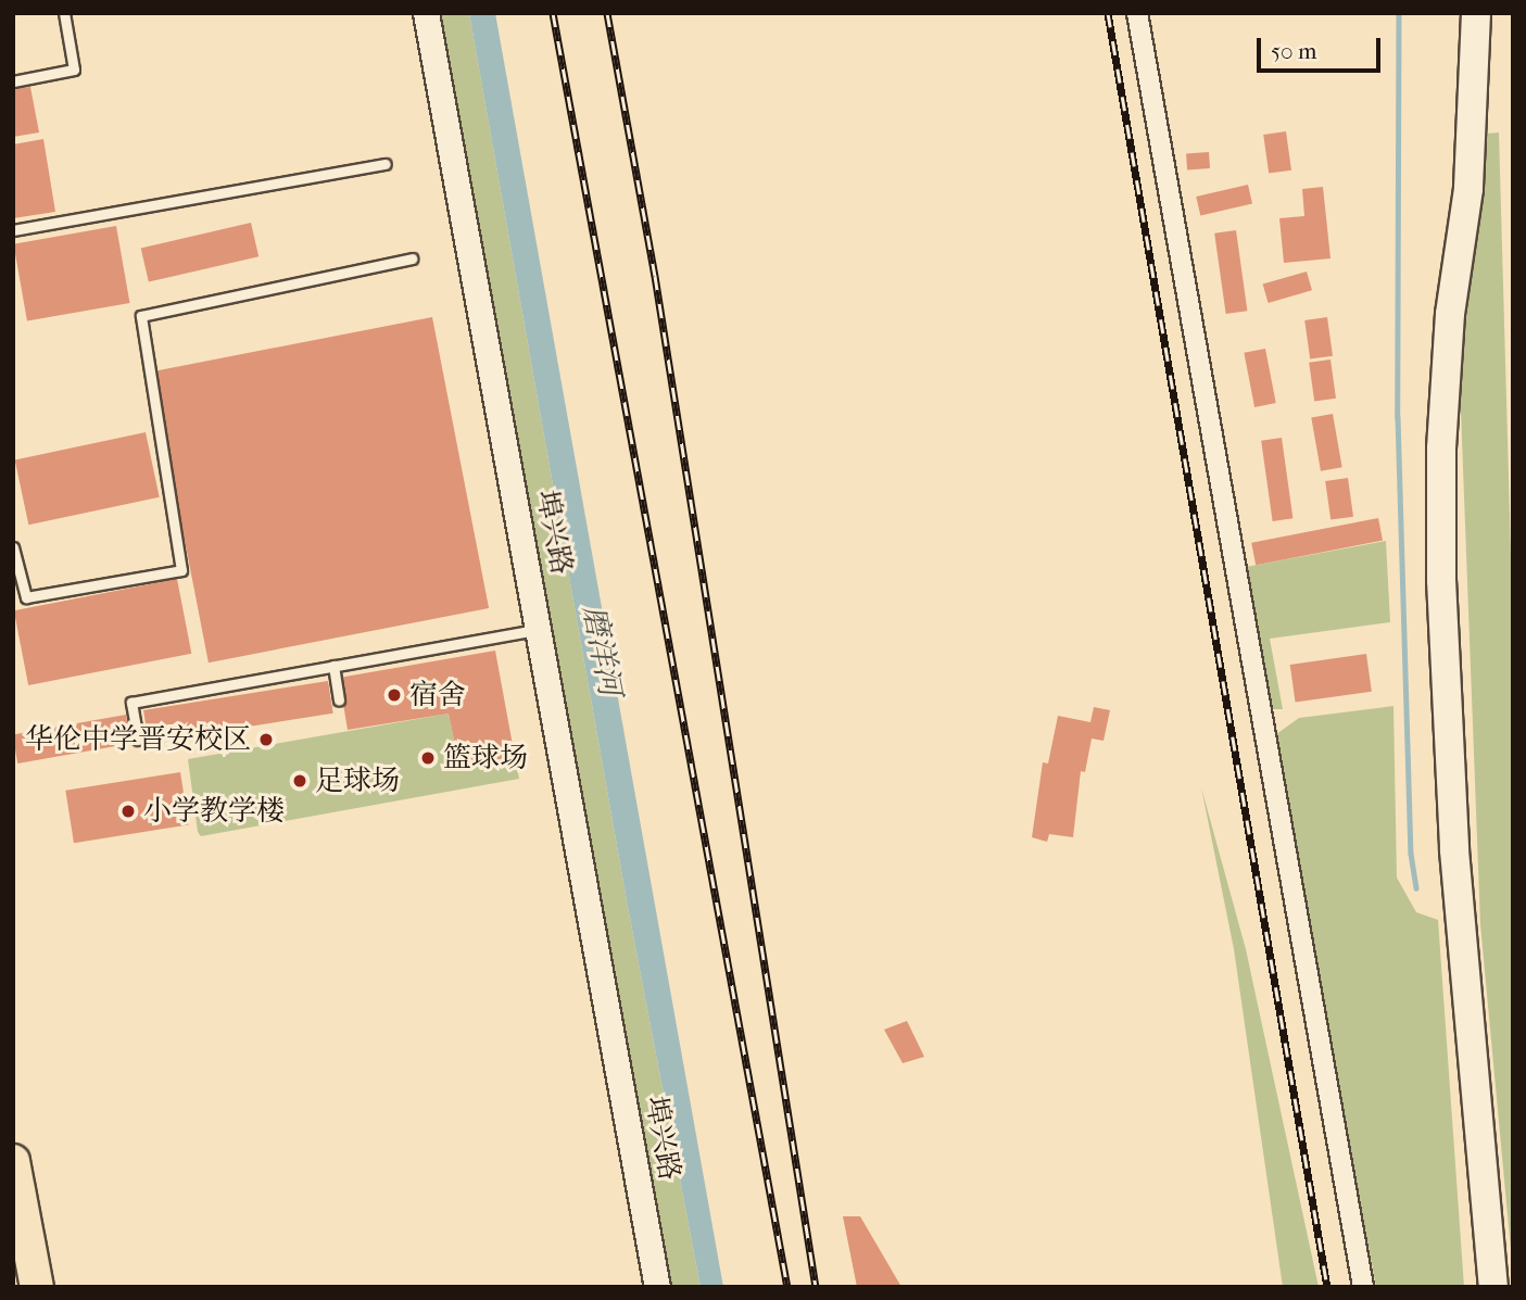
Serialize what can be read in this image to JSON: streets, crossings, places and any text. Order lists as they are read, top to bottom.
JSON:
{
  "streets": {
    "street": ["埠兴路"]
  },
  "water": ["磨洋河"],
  "places": [
    "宿舍",
    "华伦中学晋安校区",
    "篮球场",
    "足球场",
    "小学教学楼"
  ],
  "scale_bar": "50 m"
}
